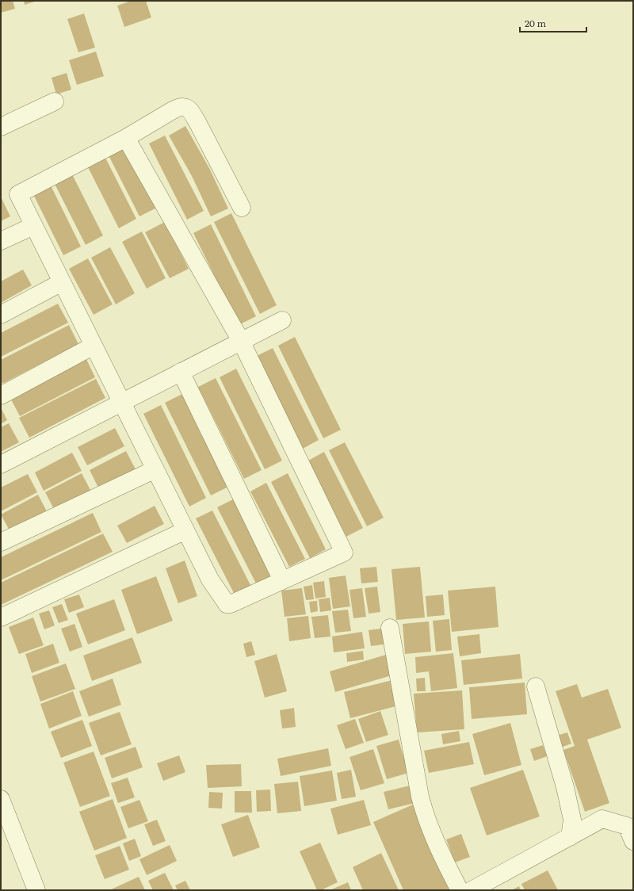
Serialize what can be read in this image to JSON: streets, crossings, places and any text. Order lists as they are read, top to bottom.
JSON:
{
  "scale_bar": "20 m"
}
